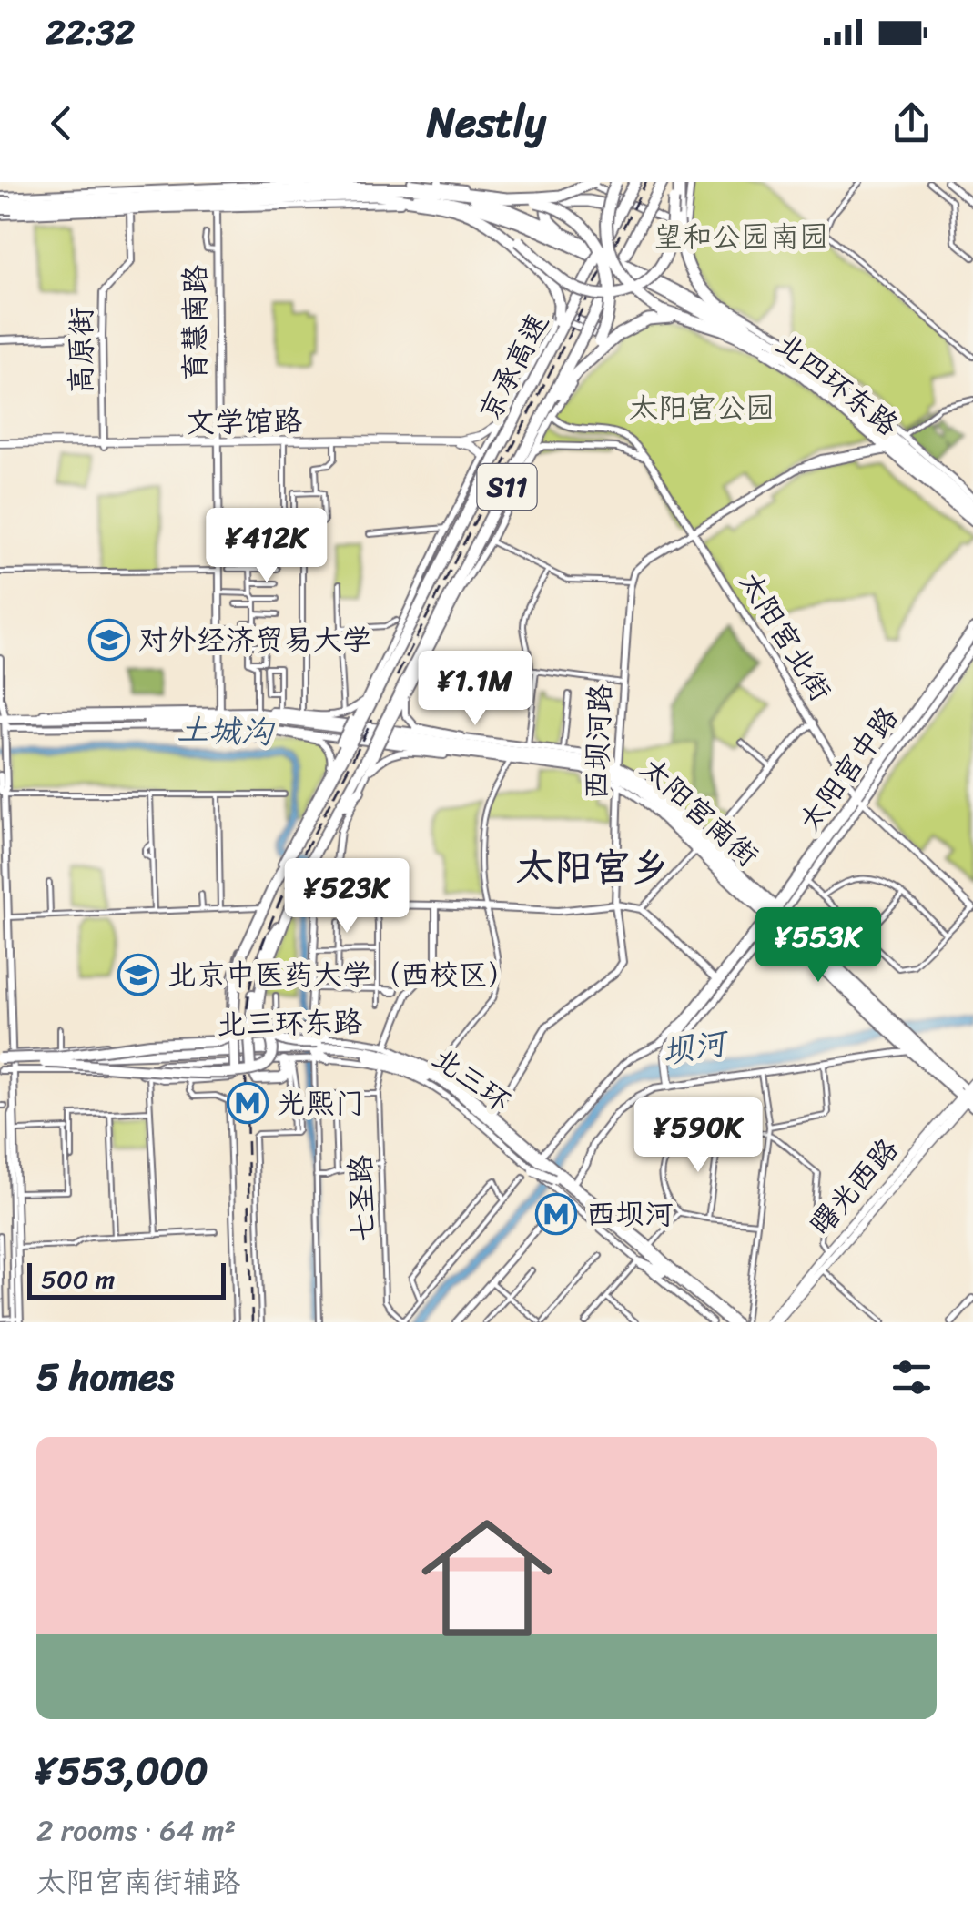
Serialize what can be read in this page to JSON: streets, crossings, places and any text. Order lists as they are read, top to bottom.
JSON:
{
  "streets": {
    "highway": [
      "京承高速",
      "北四环东路",
      "S11",
      "北三环东路",
      "北三环"
    ],
    "main road": [
      "文学馆路",
      "太阳宫中路",
      "太阳宫南街",
      "曙光西路"
    ],
    "street": [
      "育慧南路",
      "高原街",
      "太阳宫北街",
      "西坝河路",
      "七圣路"
    ]
  },
  "crossings": [
    ["育慧南路", "北四环东路"],
    ["育慧南路", "文学馆路"],
    ["高原街", "北四环东路"],
    ["高原街", "文学馆路"],
    ["京承高速", "北四环东路"],
    ["京承高速", "太阳宫北街"],
    ["京承高速", "太阳宫南街"],
    ["太阳宫北街", "太阳宫中路"],
    ["西坝河路", "太阳宫南街"],
    ["西坝河路", "北三环东路"],
    ["太阳宫中路", "太阳宫南街"],
    ["太阳宫南街", "曙光西路"],
    ["北三环东路", "北三环"],
    ["北三环东路", "七圣路"]
  ],
  "districts": ["太阳宫乡"],
  "water": ["土城沟", "坝河"],
  "parks": ["望和公园南园", "太阳宫公园"],
  "places": {
    "school or university": ["对外经济贸易大学", "北京中医药大学（西校区）"],
    "metro station": ["光熙门", "西坝河"]
  },
  "scale_bar": "500 m",
  "page": {
    "status": "22:32",
    "header": "Nestly",
    "price": [
      "¥412K",
      "¥1.1M",
      "¥523K",
      "¥553K",
      "¥590K"
    ],
    "scale": "500 m",
    "heading": "5 homes",
    "list": [
      {
        "name": "¥553,000",
        "note": "2 rooms · 64 m² · 太阳宫南街辅路"
      }
    ]
  }
}
